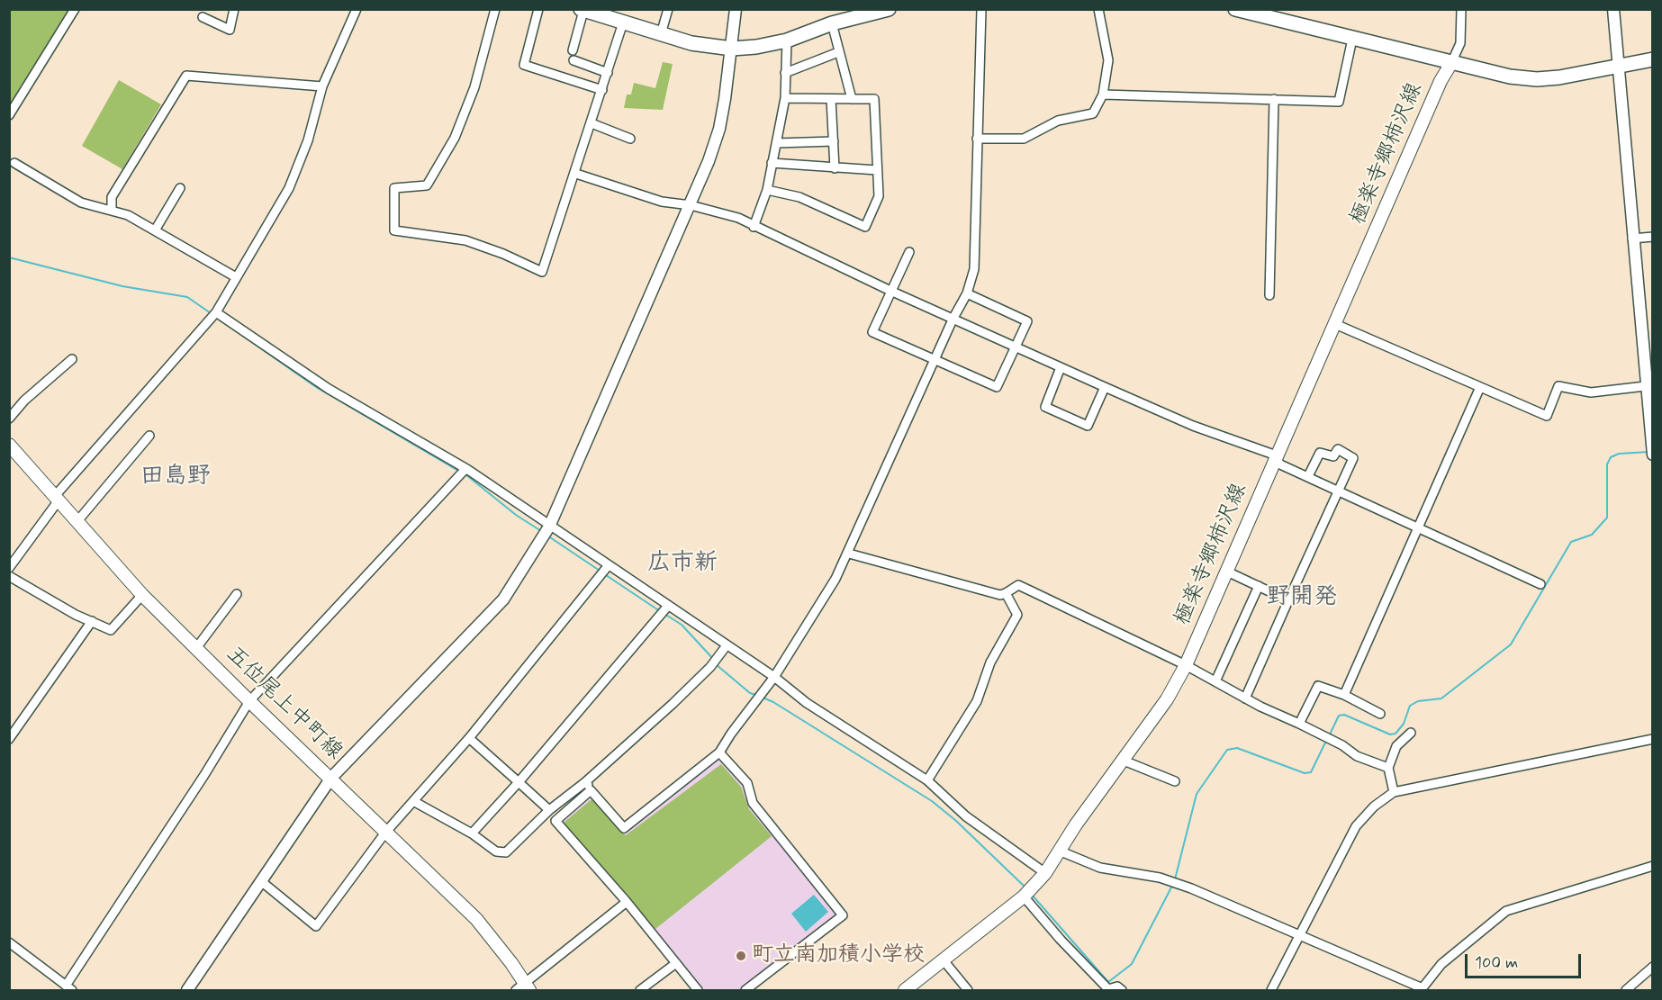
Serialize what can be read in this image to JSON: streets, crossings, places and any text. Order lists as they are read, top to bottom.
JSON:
{
  "streets": {
    "main road": ["極楽寺郷柿沢線", "五位尾上中町線"]
  },
  "districts": ["田島野", "広市新", "野開発"],
  "places": ["町立南加積小学校"],
  "scale_bar": "100 m"
}
